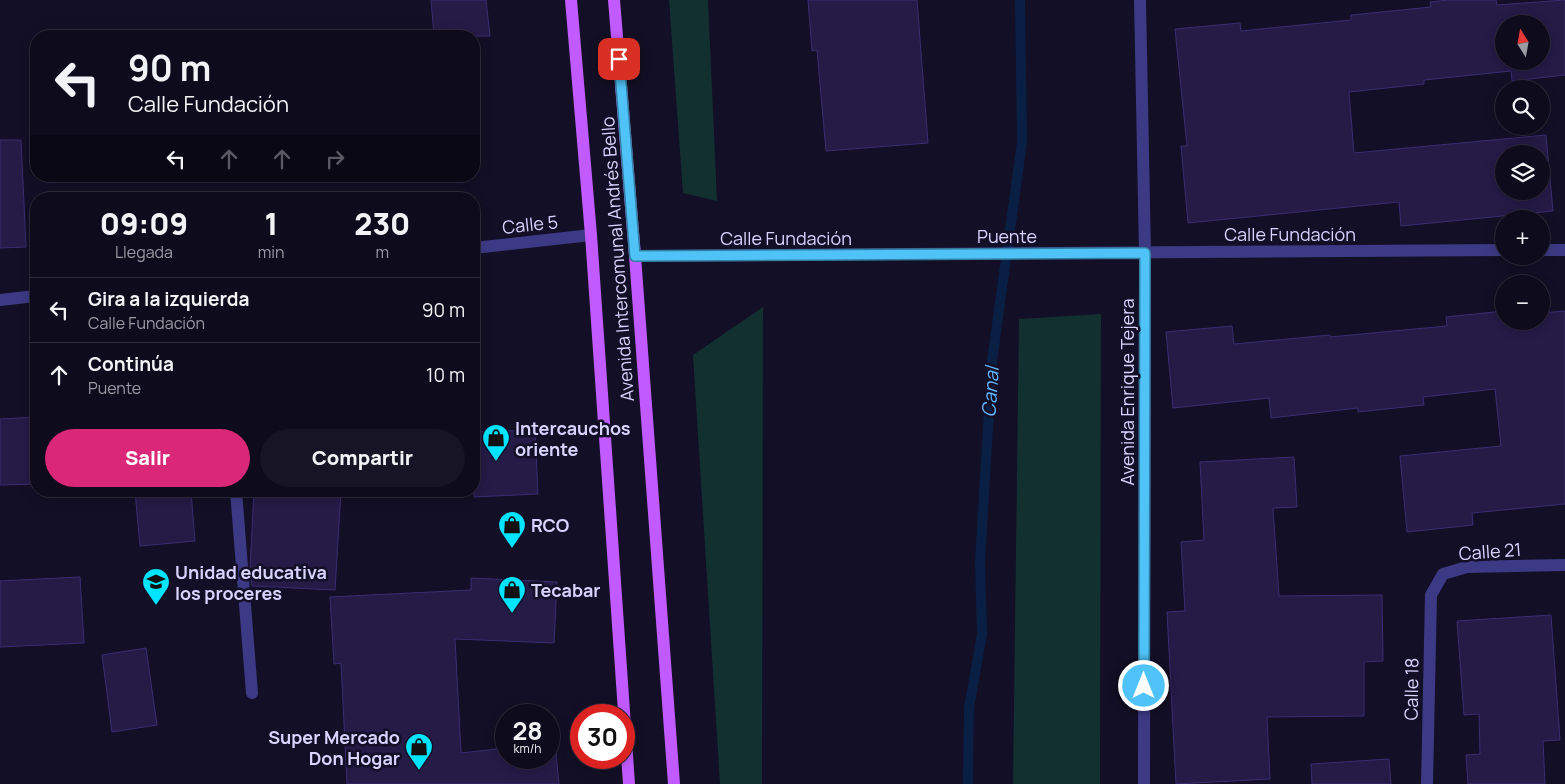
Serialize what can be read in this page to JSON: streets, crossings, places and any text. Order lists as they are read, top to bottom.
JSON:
{
  "streets": {
    "main road": ["Avenida Intercomunal Andrés Bello"],
    "street": [
      "Calle 5",
      "Calle Fundación",
      "Puente",
      "Avenida Enrique Tejera",
      "Calle 21",
      "Calle 18"
    ]
  },
  "crossings": [
    ["Calle 5", "Avenida Intercomunal Andrés Bello"],
    ["Calle Fundación", "Puente"],
    ["Calle Fundación", "Avenida Intercomunal Andrés Bello"],
    ["Calle Fundación", "Avenida Enrique Tejera"],
    ["Calle 21", "Calle 18"]
  ],
  "water": ["Canal"],
  "places": {
    "shop": [
      "Intercauchos oriente",
      "RCO",
      "Tecabar",
      "Super Mercado Don Hogar"
    ],
    "school or university": ["Unidad educativa los proceres"]
  },
  "north": "top",
  "page": {
    "map_buttons": ["+", "−"],
    "turn": ["90 m", "Calle Fundación"],
    "eta": [
      "09:09",
      "Llegada",
      "1",
      "min",
      "230",
      "m"
    ],
    "list": [
      {
        "name": "Gira a la izquierda",
        "note": "Calle Fundación",
        "value": "90 m"
      },
      {
        "name": "Continúa",
        "note": "Puente",
        "value": "10 m"
      }
    ],
    "buttons": ["Salir", "Compartir"],
    "speed": "28 km/h",
    "limit": "30"
  }
}
